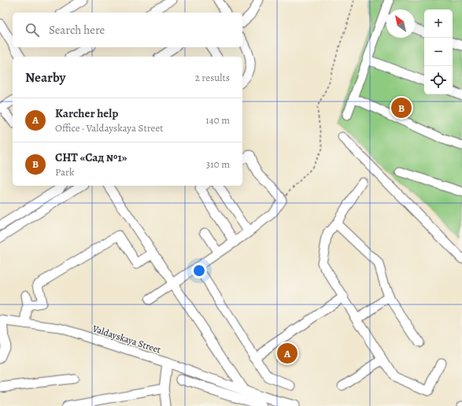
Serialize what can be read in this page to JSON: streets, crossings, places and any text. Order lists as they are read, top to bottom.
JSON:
{
  "streets": {
    "street": ["Valdayskaya Street"]
  },
  "north": "top left",
  "page": {
    "map_buttons": ["+", "−"],
    "search": "Search here",
    "heading": ["Nearby", "2 results"],
    "pins": ["B", "A"],
    "list": [
      {
        "mark": "A",
        "name": "Karcher help",
        "note": "Office · Valdayskaya Street",
        "value": "140 m"
      },
      {
        "mark": "B",
        "name": "СНТ «Сад №1»",
        "note": "Park",
        "value": "310 m"
      }
    ]
  }
}
